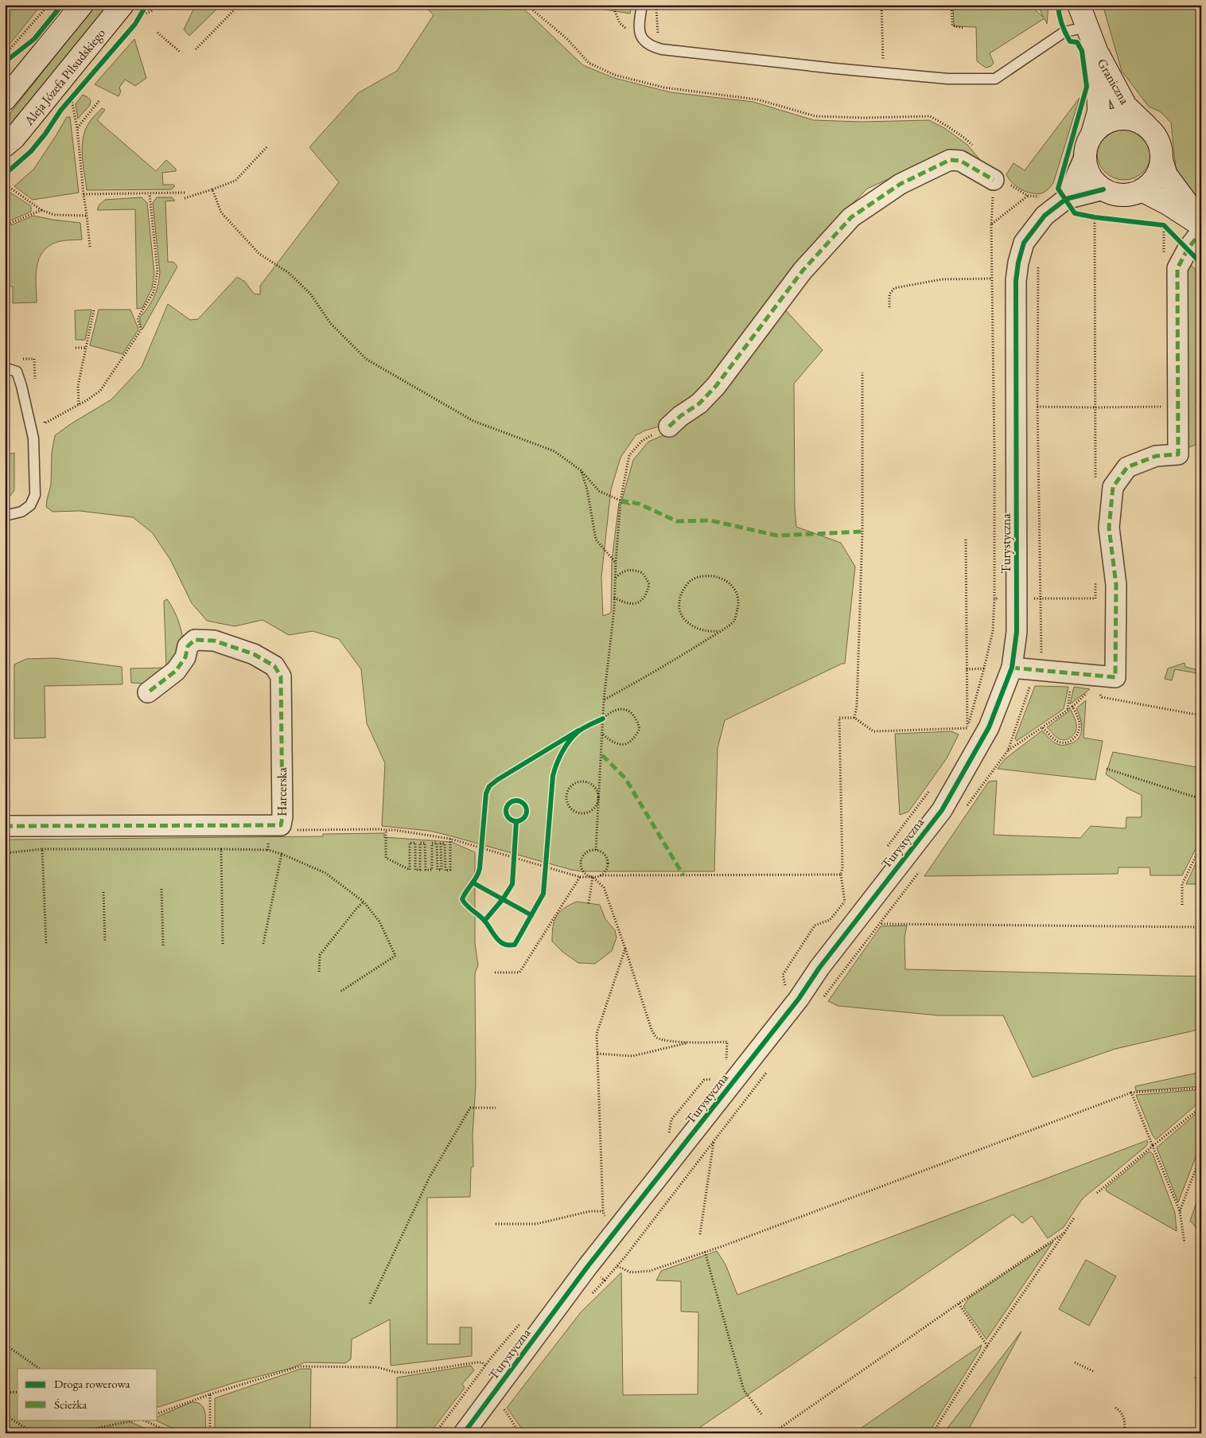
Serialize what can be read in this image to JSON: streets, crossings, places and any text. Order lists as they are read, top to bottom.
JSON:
{
  "streets": {
    "street": [
      "Aleja Józefa Piłsudskiego",
      "Graniczna",
      "Turystyczna",
      "Harcerska"
    ]
  },
  "crossings": [
    ["Graniczna", "Turystyczna"]
  ],
  "legend": ["Droga rowerowa", "Ścieżka"]
}
